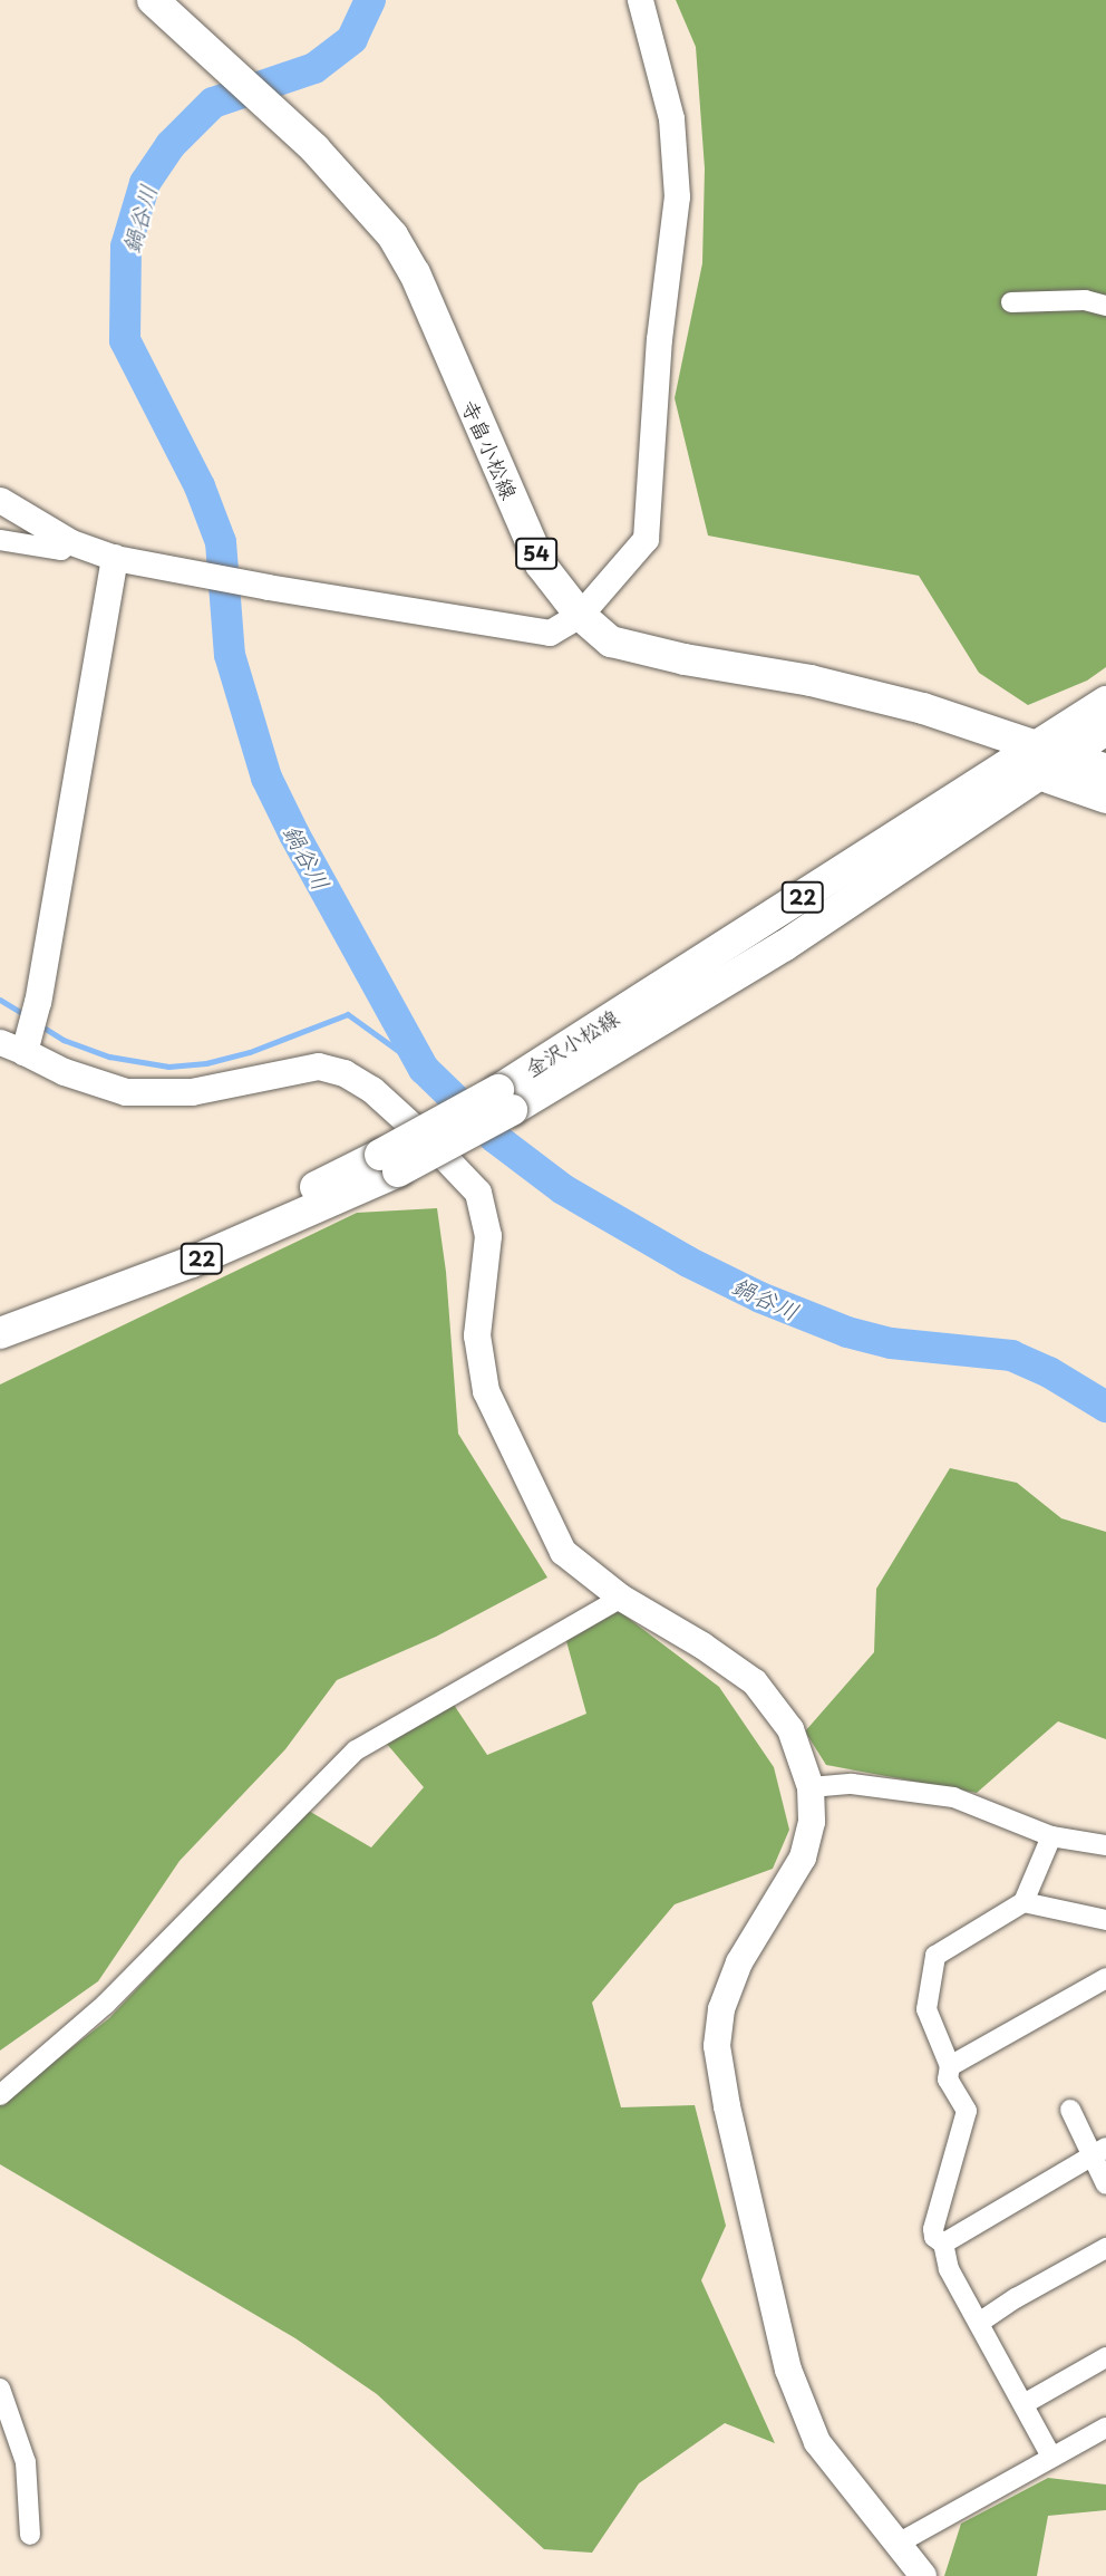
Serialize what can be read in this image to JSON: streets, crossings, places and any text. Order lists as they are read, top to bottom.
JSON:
{
  "streets": {
    "main road": [
      "寺畠小松線",
      "54",
      "22",
      "金沢小松線"
    ]
  },
  "crossings": [
    ["寺畠小松線", "金沢小松線"]
  ],
  "water": ["鍋谷川"]
}
